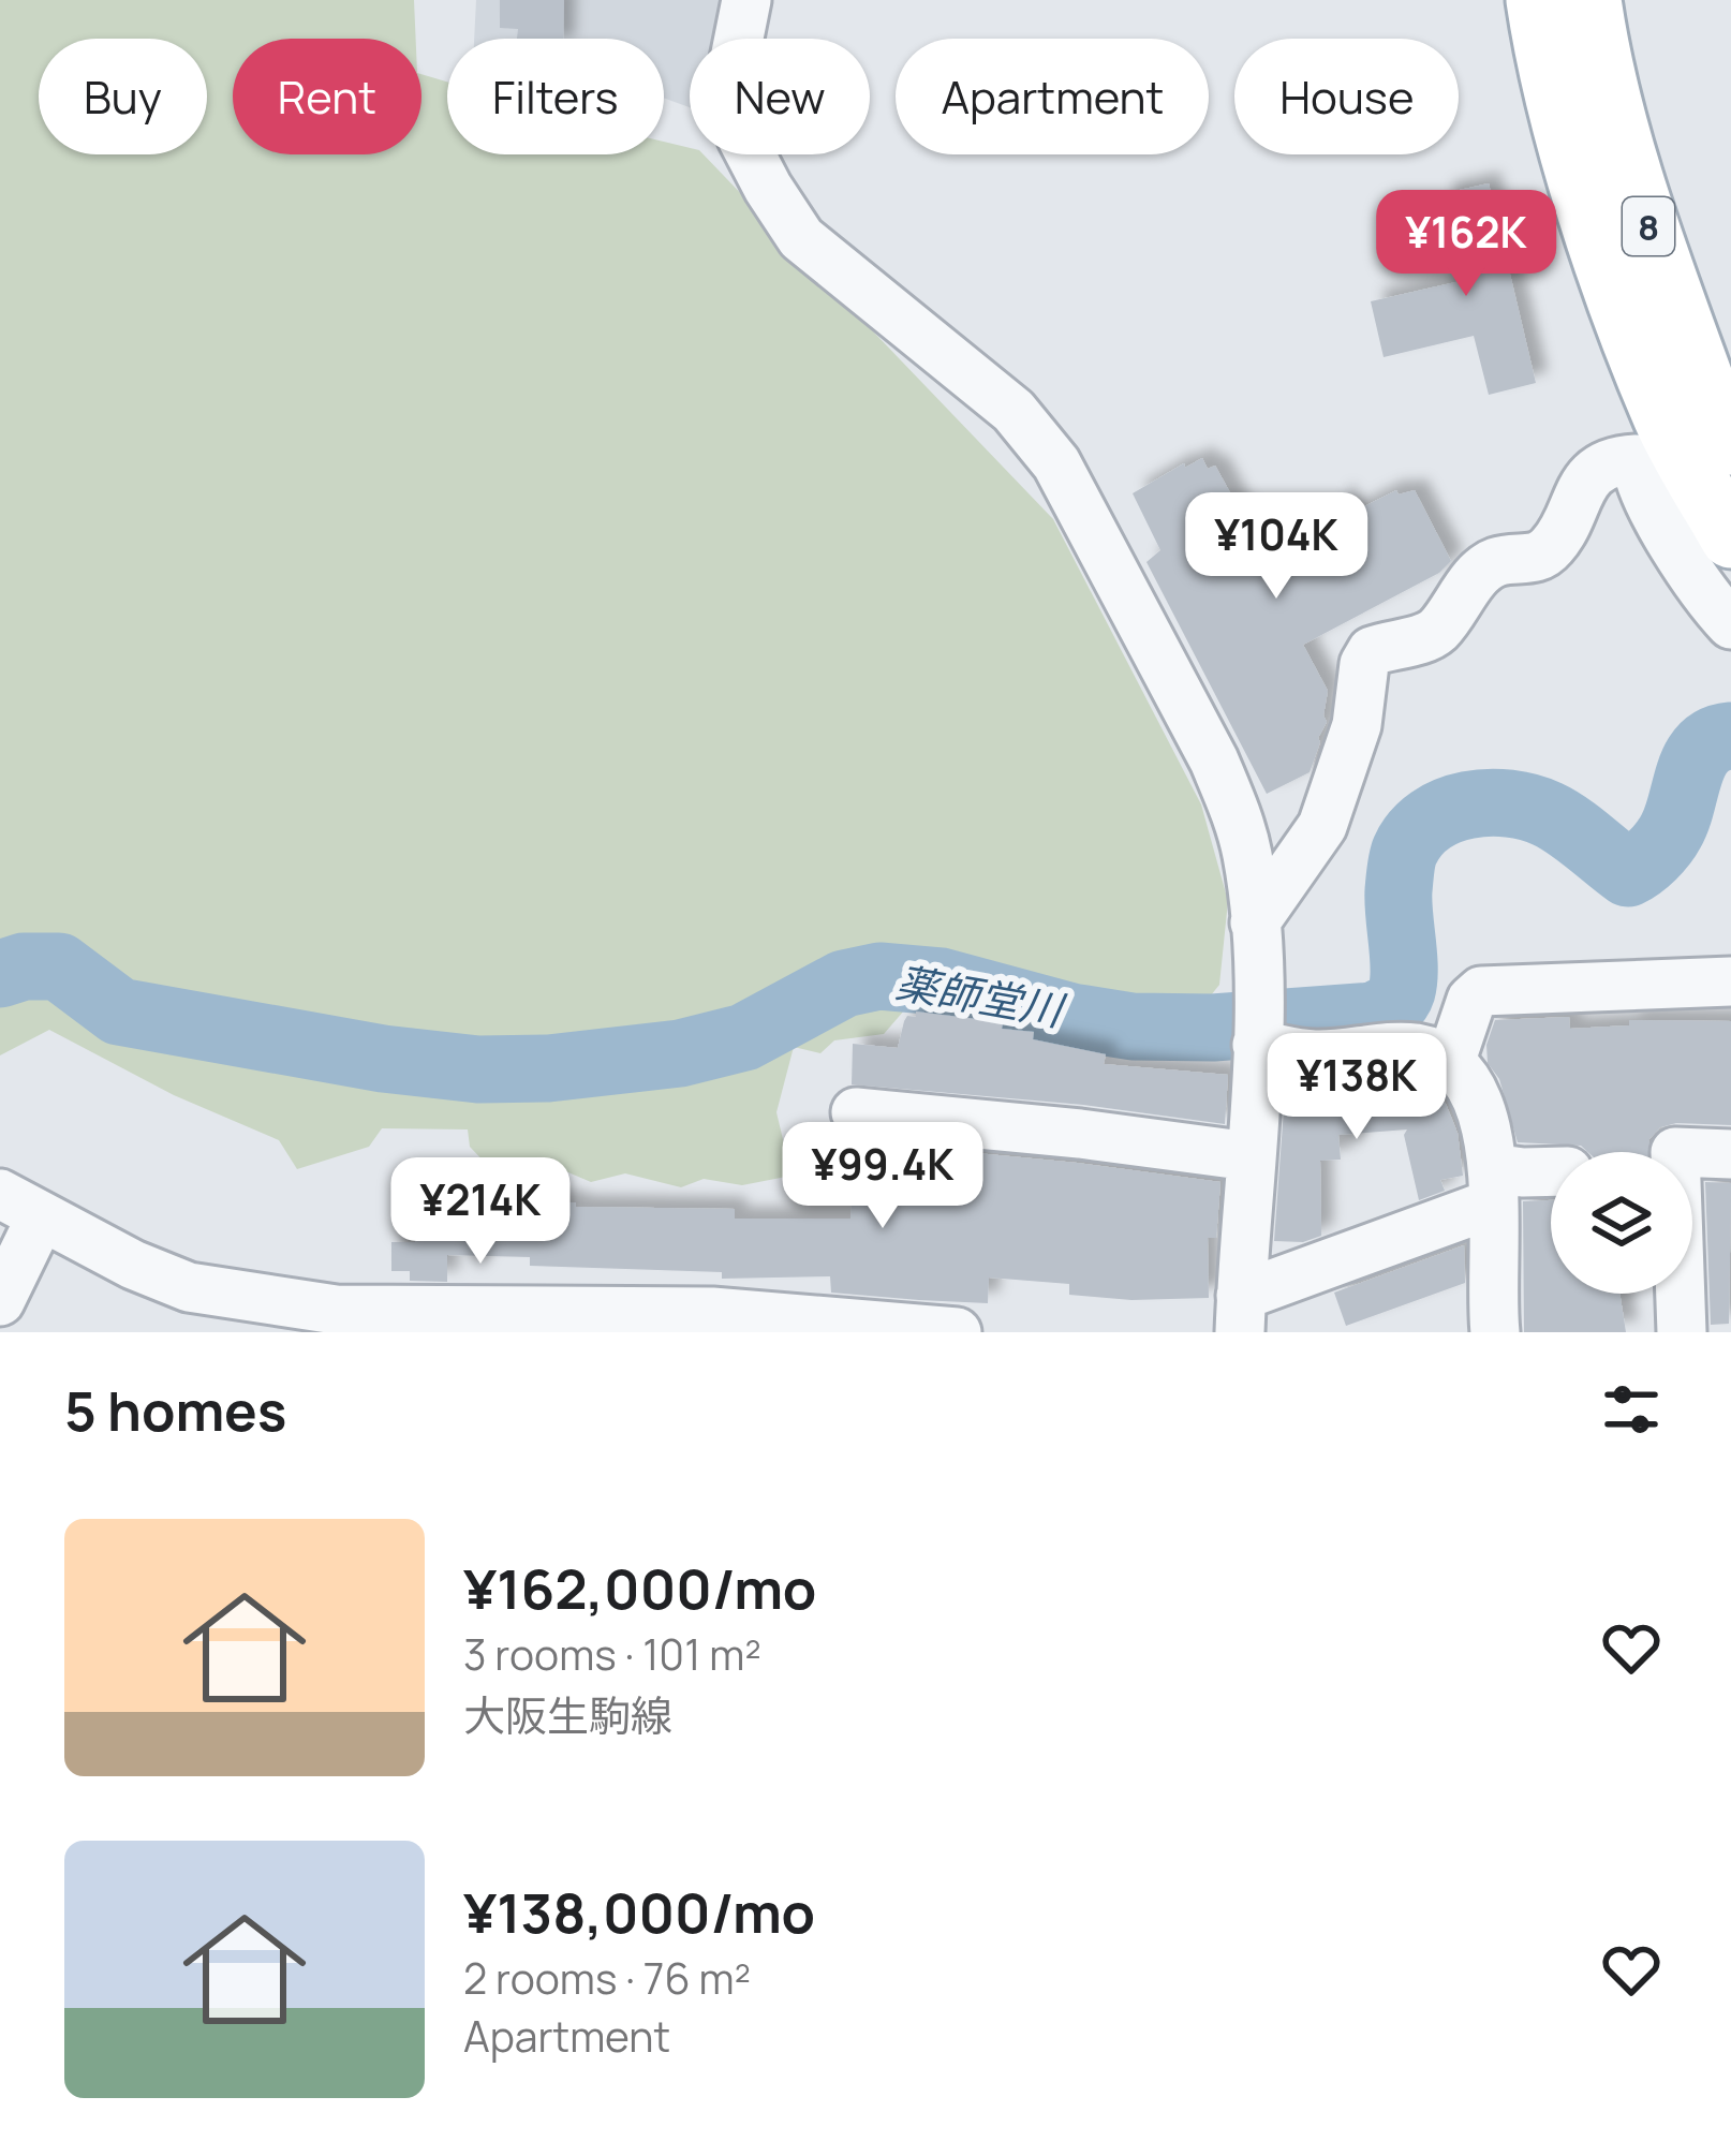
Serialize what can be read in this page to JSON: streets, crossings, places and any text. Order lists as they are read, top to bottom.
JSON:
{
  "streets": {
    "main road": ["8"]
  },
  "water": ["薬師堂川"],
  "page": {
    "chip": [
      "Buy",
      "Rent",
      "Filters",
      "New",
      "Apartment",
      "House"
    ],
    "price": [
      "¥162K",
      "¥104K",
      "¥138K",
      "¥99.4K",
      "¥214K"
    ],
    "heading": "5 homes",
    "list": [
      {
        "name": "¥162,000/mo",
        "note": "3 rooms · 101 m² · 大阪生駒線"
      },
      {
        "name": "¥138,000/mo",
        "note": "2 rooms · 76 m² · Apartment"
      }
    ]
  }
}
